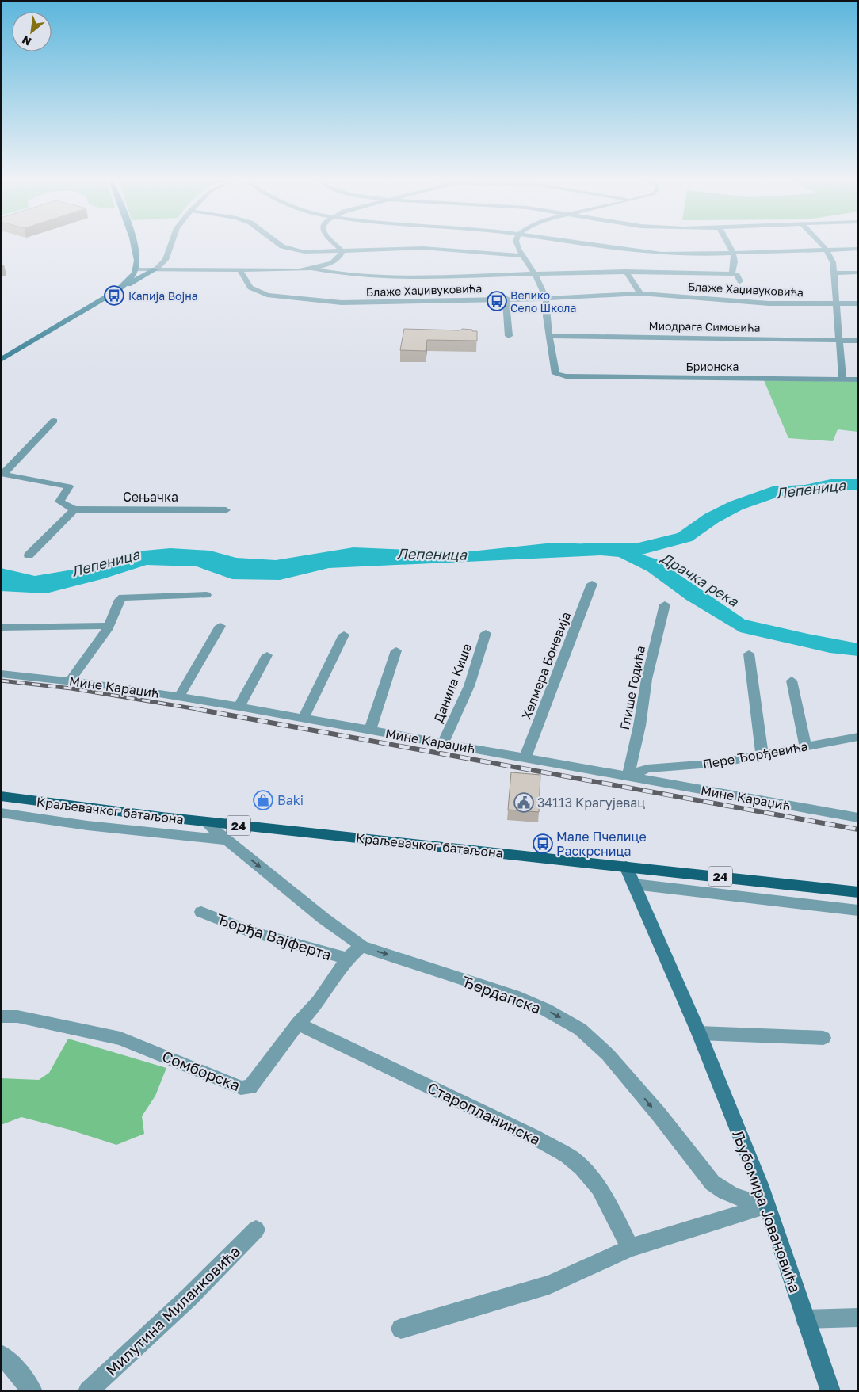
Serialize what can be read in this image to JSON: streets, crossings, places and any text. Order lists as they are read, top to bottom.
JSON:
{
  "streets": {
    "main road": ["Краљевачког батаљона", "24"],
    "street": [
      "Блаже Хаџивуковића",
      "Миодрага Симовића",
      "Брионска",
      "Сењачка",
      "Хелмера Боневија",
      "Данила Киша",
      "Мине Караџић",
      "Глише Годића",
      "Пере Ђорђевића",
      "Ђорђа Вајферта",
      "Ђердапска",
      "Сомборска",
      "Старопланинска",
      "Љубомира Јовановића",
      "Милутина Миланковића"
    ]
  },
  "crossings": [
    ["Миодрага Симовића", "Брионска"],
    ["Хелмера Боневија", "Мине Караџић"],
    ["Данила Киша", "Мине Караџић"],
    ["Мине Караџић", "Глише Годића"],
    ["Мине Караџић", "Пере Ђорђевића"],
    ["Глише Годића", "Пере Ђорђевића"],
    ["Краљевачког батаљона", "Ђердапска"],
    ["Краљевачког батаљона", "Љубомира Јовановића"],
    ["Ђорђа Вајферта", "Сомборска"],
    ["Ђердапска", "Сомборска"],
    ["Ђердапска", "Љубомира Јовановића"],
    ["Сомборска", "Старопланинска"]
  ],
  "one_way": ["Ђердапска"],
  "water": ["Лепеница", "Драчка река"],
  "places": {
    "bus stop": ["Капија Војна", "Велико Село Школа", "Мале Пчелице Раскрсница"],
    "shop": ["Baki"],
    "public building": ["34113 Крагујевац"]
  },
  "north": "bottom left"
}
